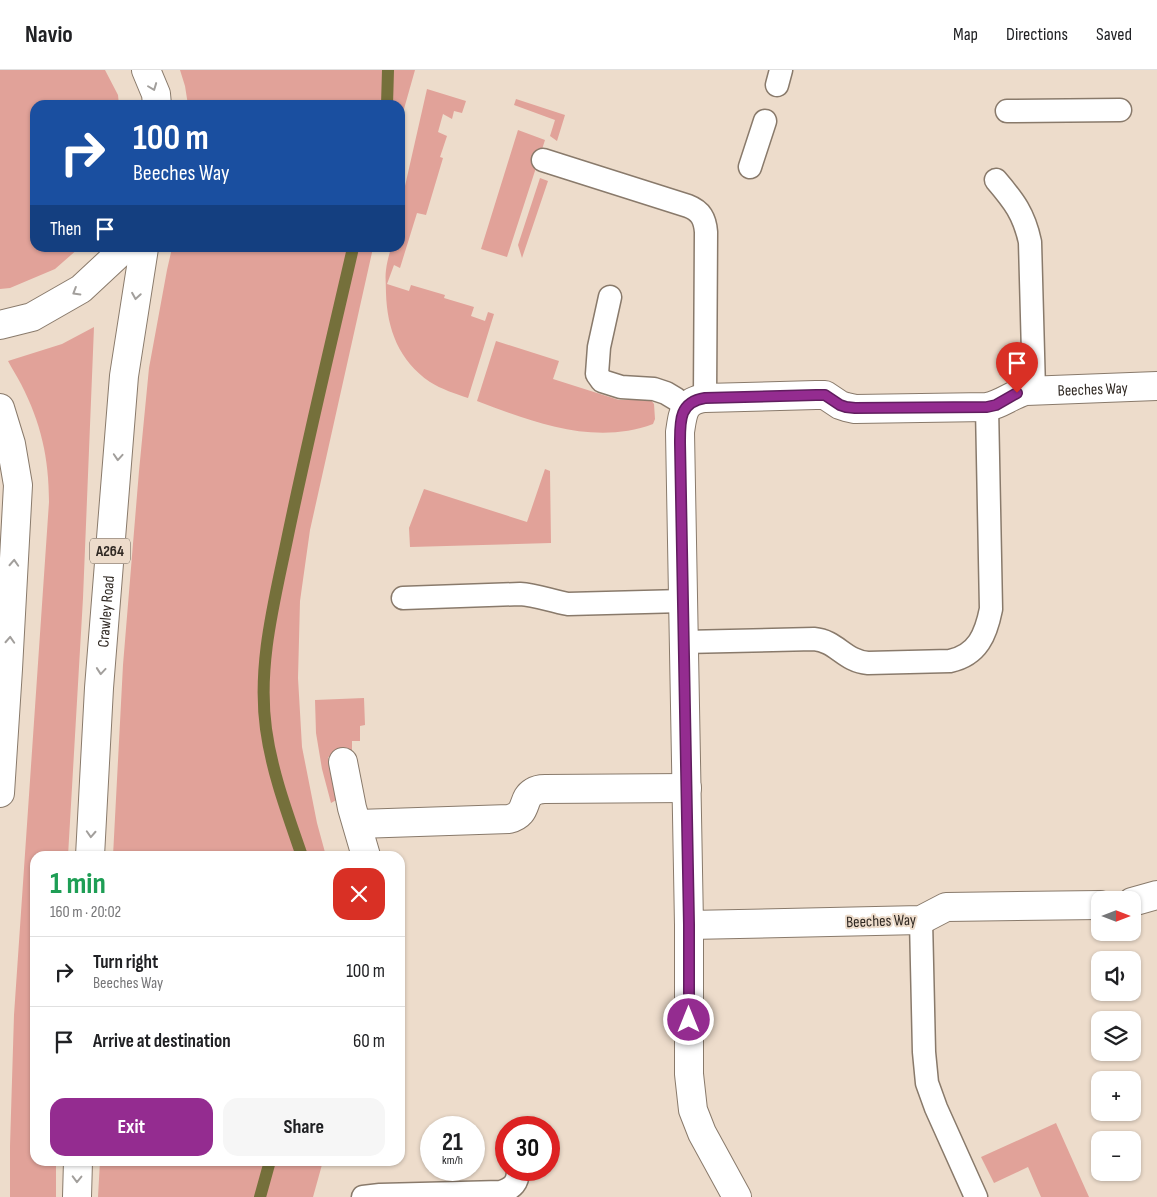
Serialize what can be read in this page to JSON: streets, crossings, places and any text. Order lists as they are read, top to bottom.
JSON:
{
  "streets": {
    "main road": ["Beeches Way", "A264", "Crawley Road"]
  },
  "north": "right",
  "page": {
    "header": "Navio",
    "nav": ["Map", "Directions", "Saved"],
    "turn": ["100 m", "Beeches Way"],
    "then": "Then",
    "heading": ["1 min", "160 m · 20:02"],
    "map_buttons": ["+", "−"],
    "list": [
      {
        "name": "Turn right",
        "note": "Beeches Way",
        "value": "100 m"
      },
      {
        "name": "Arrive at destination",
        "value": "60 m"
      }
    ],
    "buttons": ["Exit", "Share"],
    "speed": "21 km/h",
    "limit": "30"
  }
}
